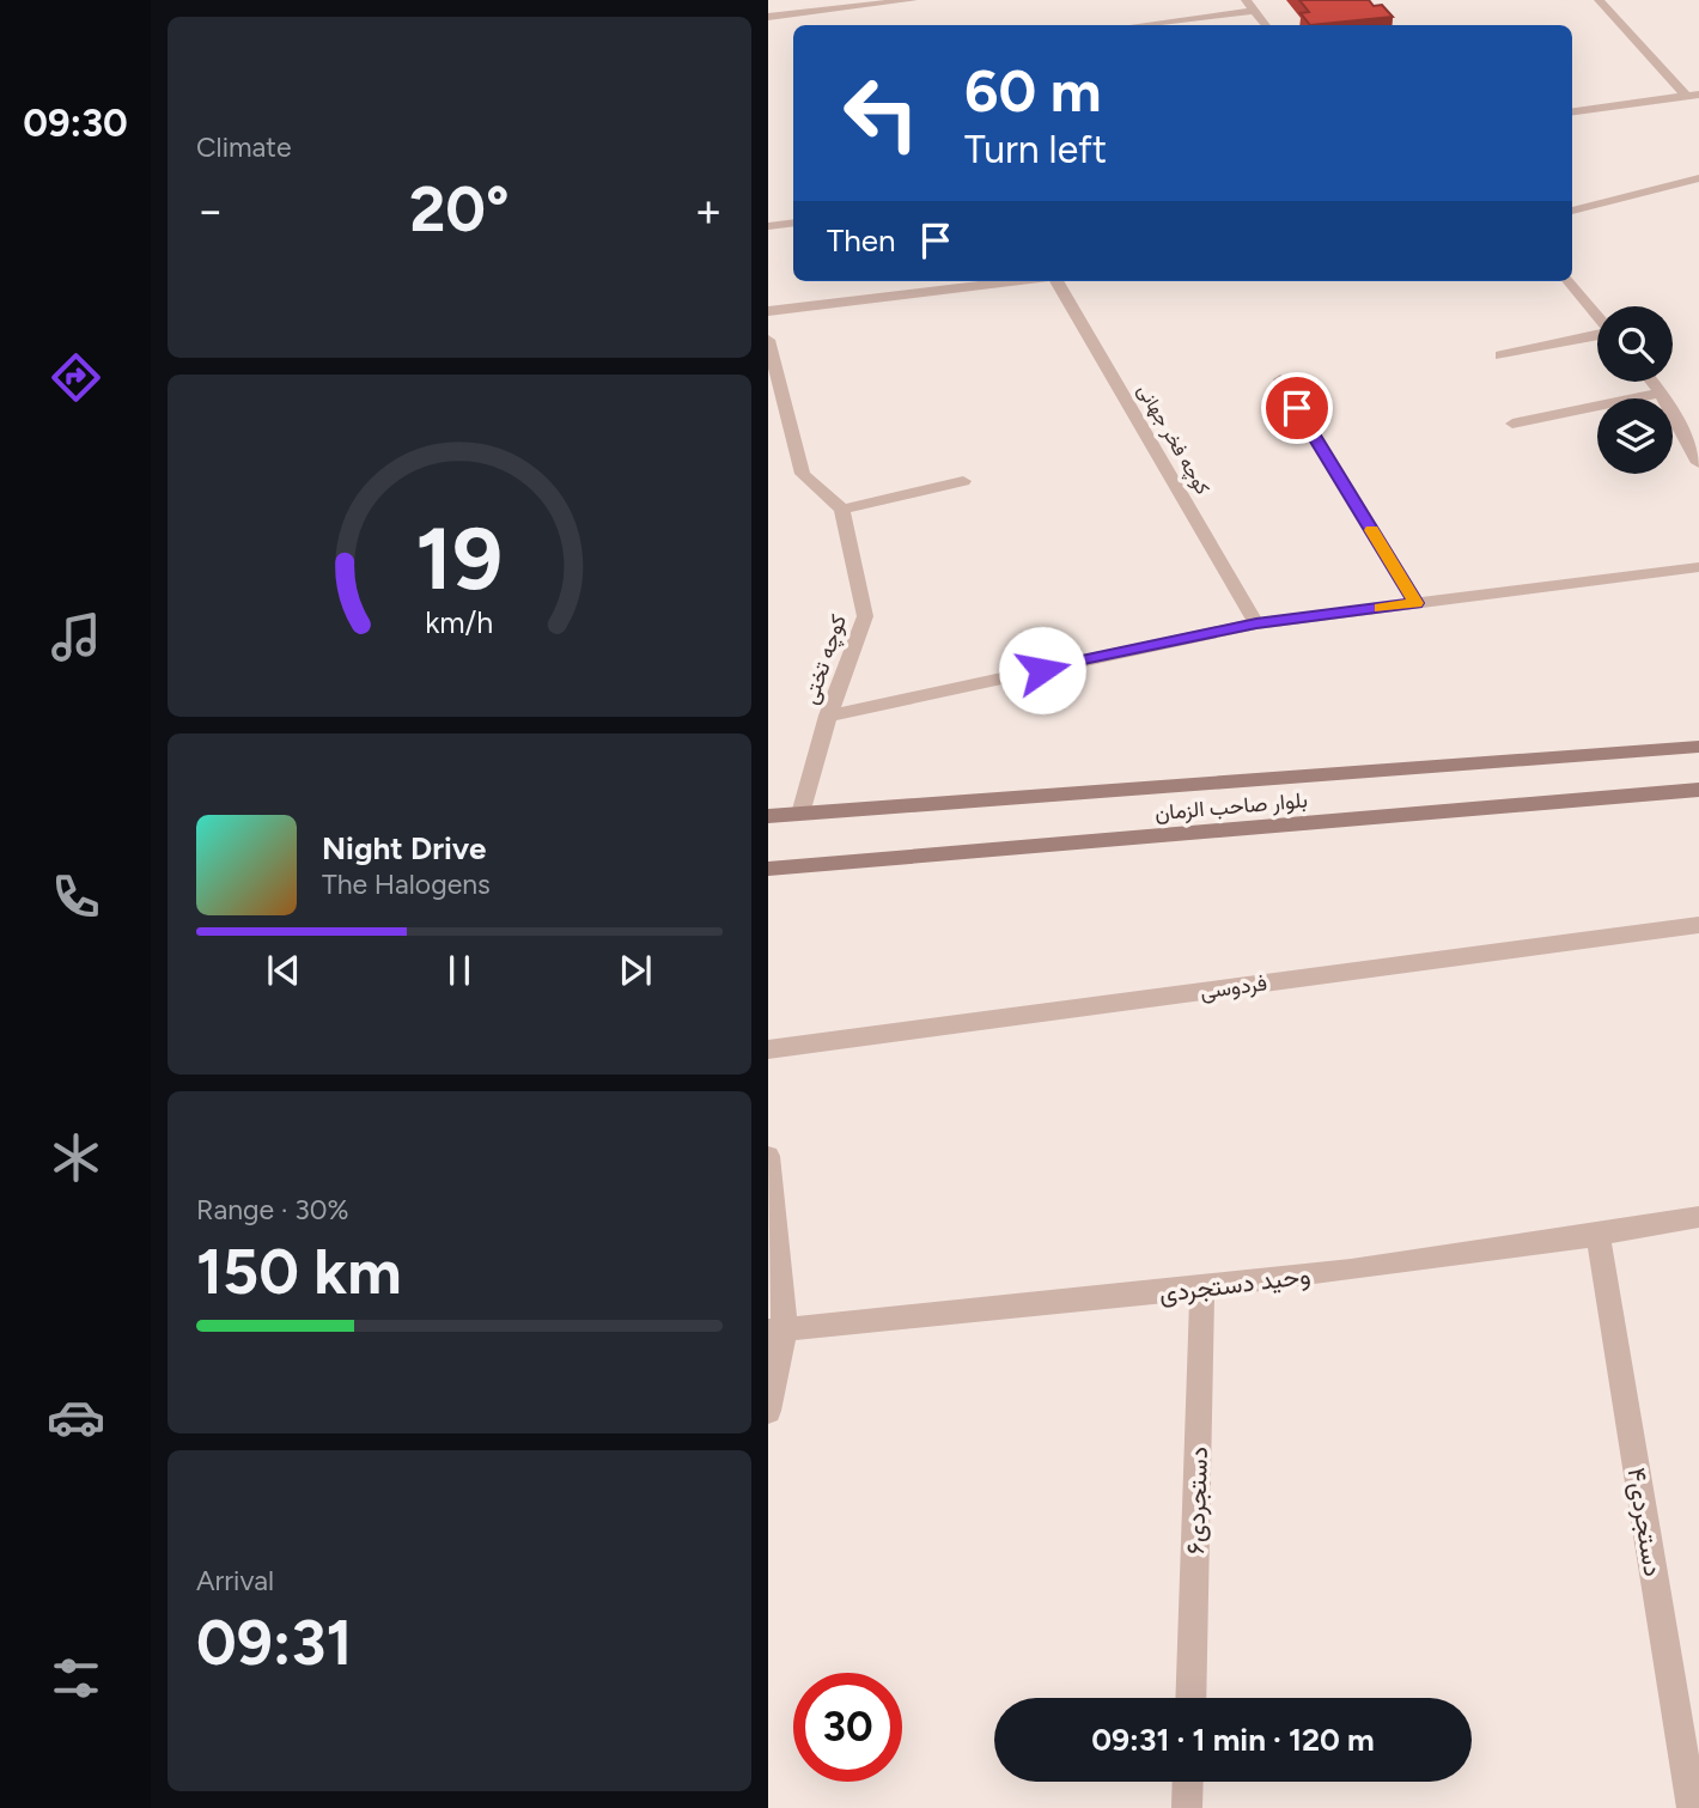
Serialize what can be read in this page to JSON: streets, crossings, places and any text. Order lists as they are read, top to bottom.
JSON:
{
  "streets": {
    "main road": ["بلوار صاحب الزمان"],
    "street": [
      "کوچه فخر جهانی",
      "کوچه تختی",
      "فردوسی",
      "وحید دستجردی",
      "دستجردی۶",
      "دستجردی۴"
    ]
  },
  "crossings": [
    ["کوچه تختی", "بلوار صاحب الزمان"],
    ["وحید دستجردی", "دستجردی۶"],
    ["وحید دستجردی", "دستجردی۴"]
  ],
  "page": {
    "tabs": "09:30",
    "tile": [
      "Climate",
      ["Range · 30%", "150 km"],
      ["Arrival", "09:31"]
    ],
    "turn": ["60 m", "Turn left"],
    "heat": ["−", "20°", "+"],
    "then": "Then",
    "song": ["Night Drive", "The Halogens"],
    "limit": "30",
    "trip": "09:31 · 1 min · 120 m",
    "gauge": ["19", "km/h"]
  }
}
